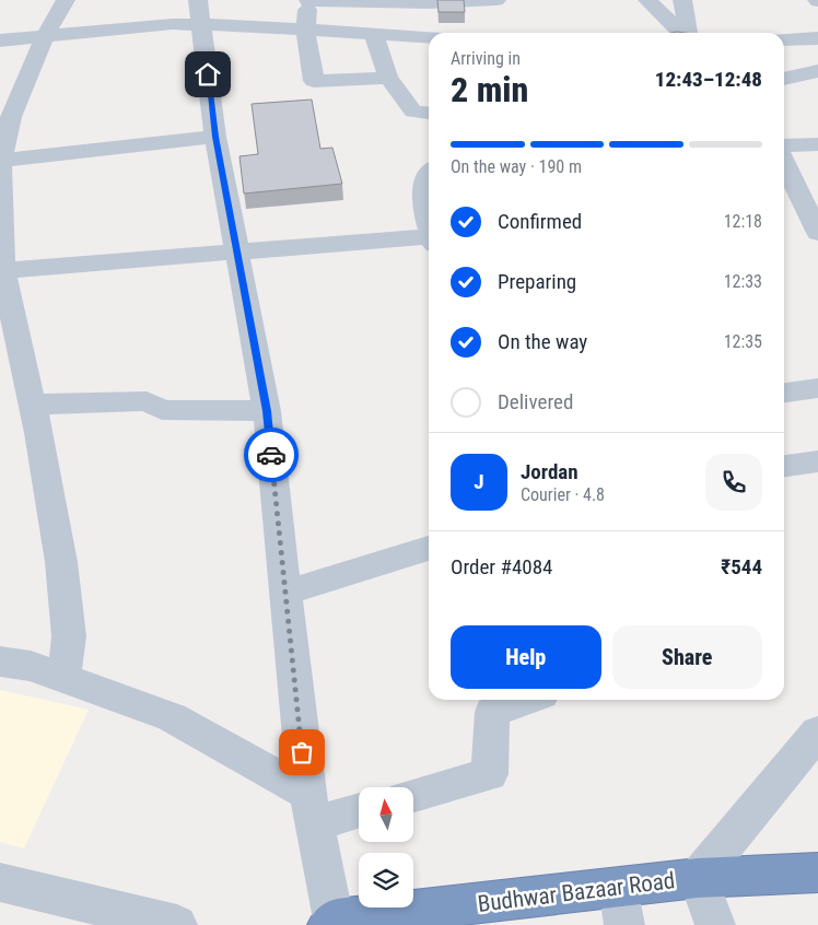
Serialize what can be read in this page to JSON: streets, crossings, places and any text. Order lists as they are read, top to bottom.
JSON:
{
  "streets": {
    "highway": ["Budhwar Bazaar Road"]
  },
  "north": "top",
  "page": {
    "heading": ["2 min", "Arriving in", "12:43–12:48"],
    "panel": [
      "Jordan",
      "Courier · 4.8",
      "Order #4084",
      "₹544"
    ],
    "bar": "On the way · 190 m",
    "list": [
      ["Confirmed", "12:18"],
      ["Preparing", "12:33"],
      ["On the way", "12:35"],
      "Delivered"
    ],
    "round": "J",
    "buttons": ["Help", "Share"]
  }
}
